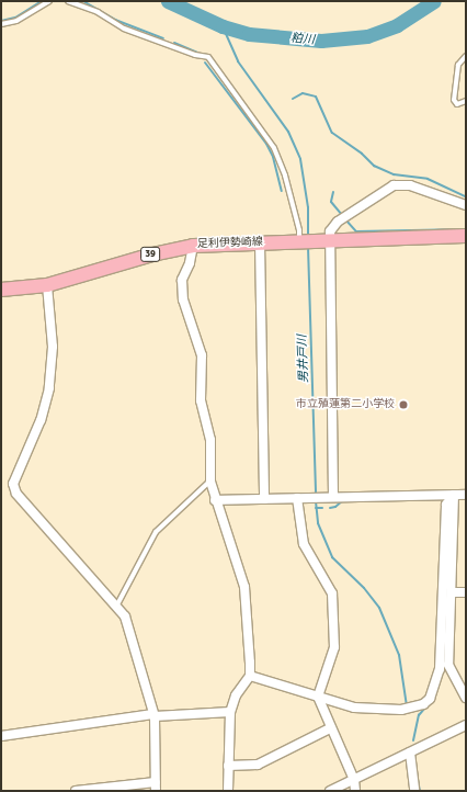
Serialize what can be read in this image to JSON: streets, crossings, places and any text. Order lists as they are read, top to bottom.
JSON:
{
  "streets": {
    "main road": ["足利伊勢崎線", "39"]
  },
  "water": ["粕川", "男井戸川"],
  "places": ["市立殖蓮第二小学校"]
}
